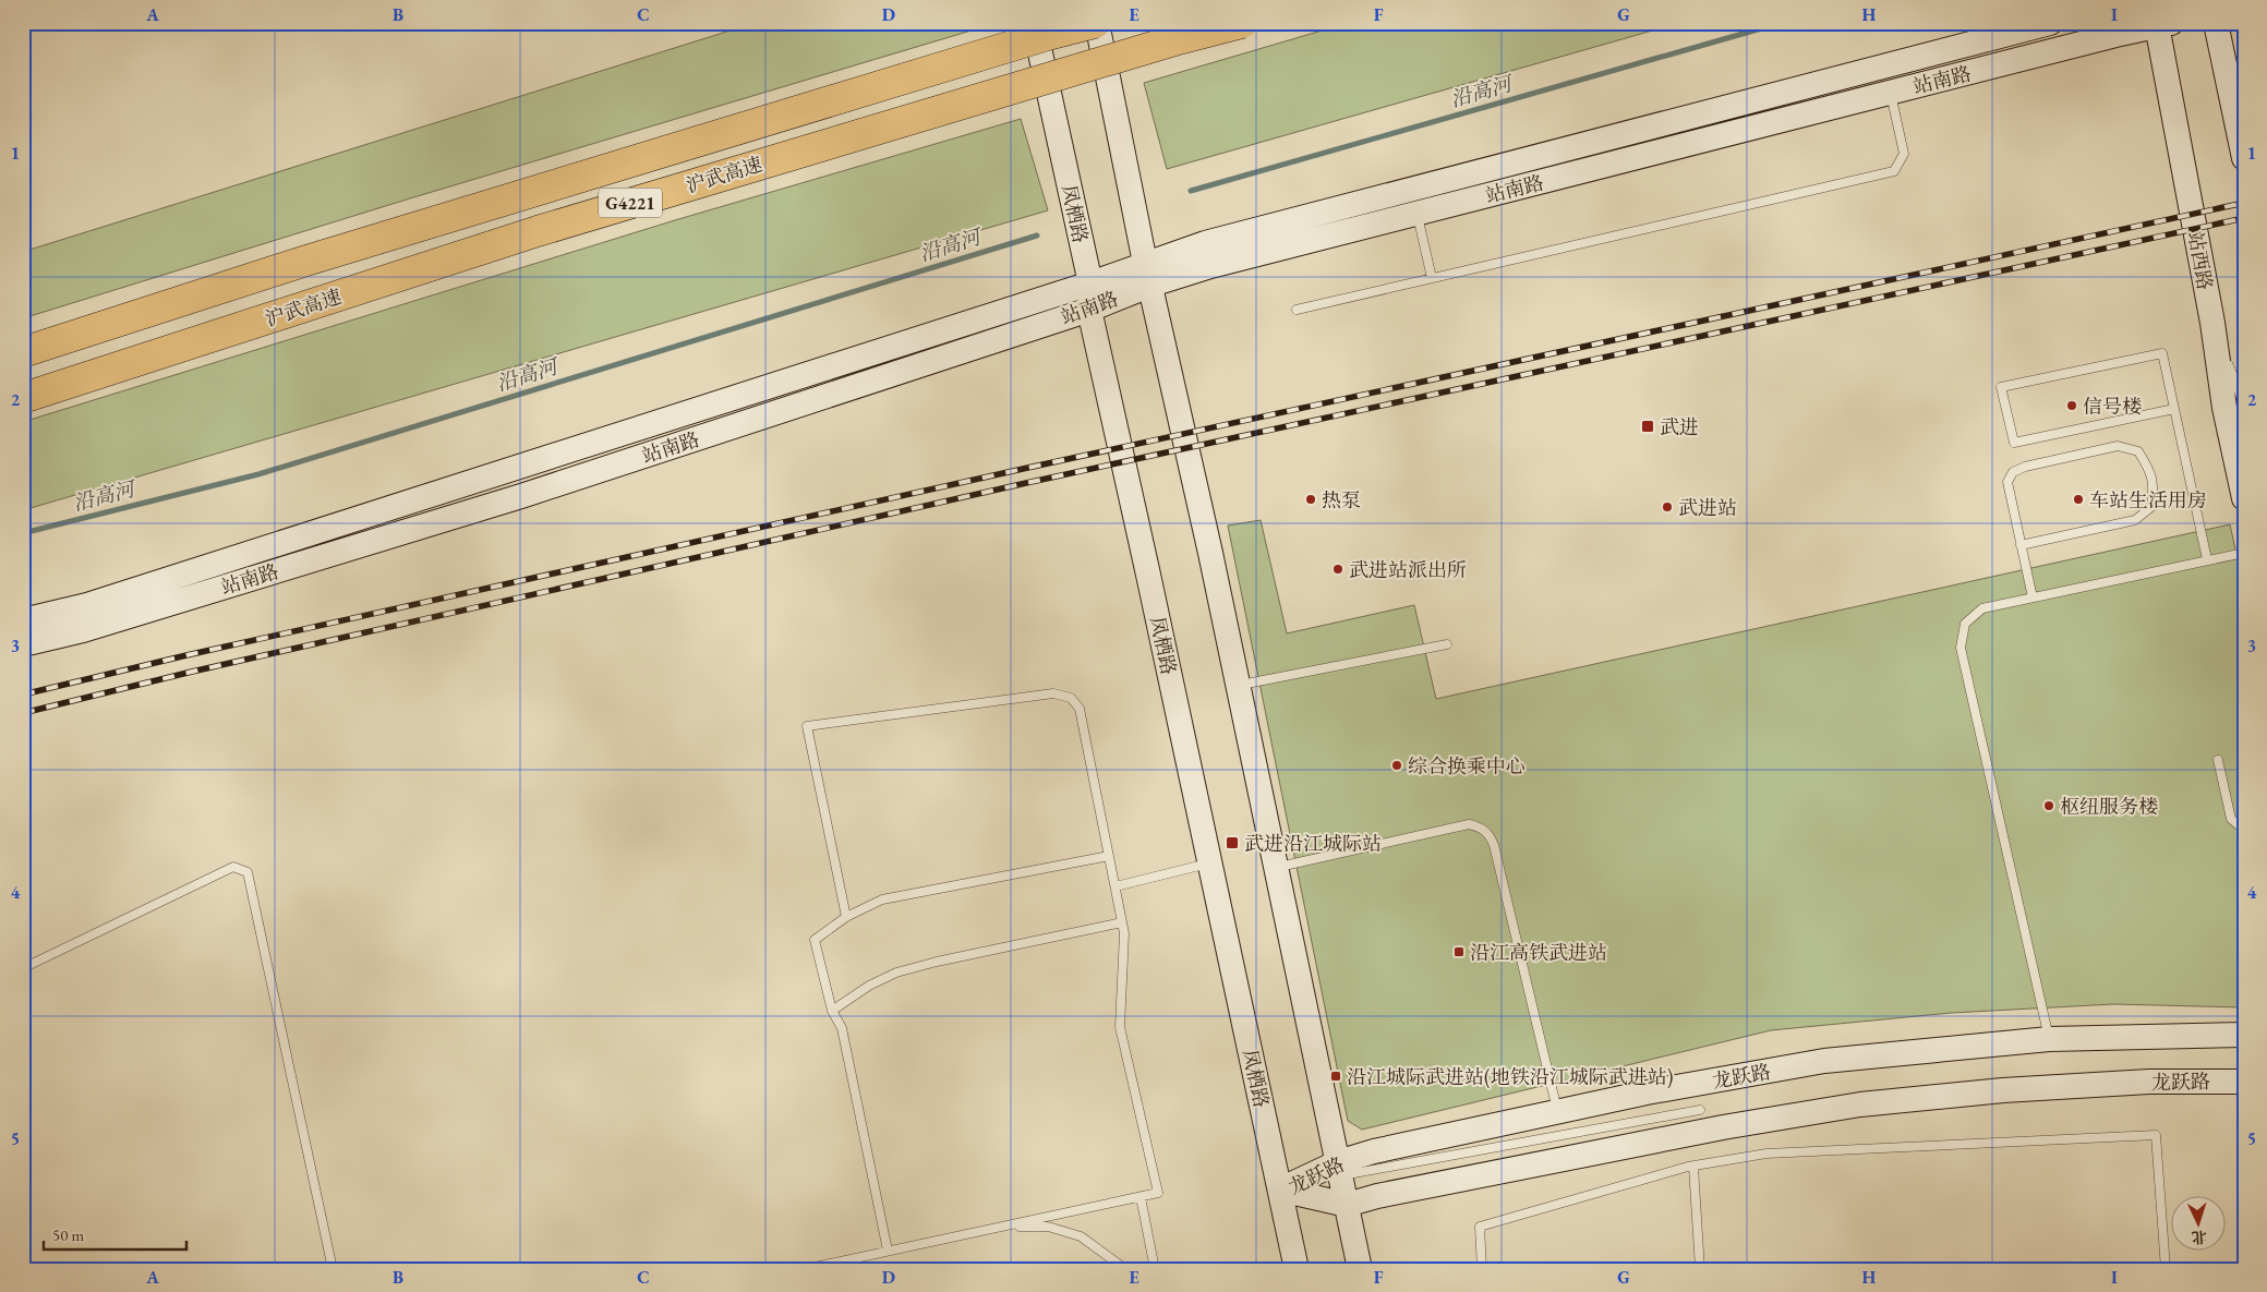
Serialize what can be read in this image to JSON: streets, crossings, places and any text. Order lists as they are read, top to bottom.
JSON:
{
  "streets": {
    "highway": ["沪武高速", "G4221"],
    "street": [
      "站南路",
      "凤栖路",
      "站西路",
      "龙跃路"
    ]
  },
  "crossings": [
    ["站南路", "凤栖路"],
    ["站南路", "站西路"],
    ["凤栖路", "龙跃路"]
  ],
  "water": ["沿高河"],
  "places": {
    "other": [
      "信号楼",
      "热泵",
      "车站生活用房",
      "武进站",
      "武进站派出所",
      "综合换乘中心",
      "枢纽服务楼"
    ],
    "transit": [
      "武进",
      "武进沿江城际站",
      "沿江高铁武进站",
      "沿江城际武进站(地铁沿江城际武进站)"
    ]
  },
  "scale_bar": "50 m",
  "north": "bottom",
  "grid": {
    "columns": [
      "A",
      "B",
      "C",
      "D",
      "E",
      "F",
      "G",
      "H",
      "I"
    ],
    "rows": [
      "1",
      "2",
      "3",
      "4",
      "5"
    ]
  }
}
